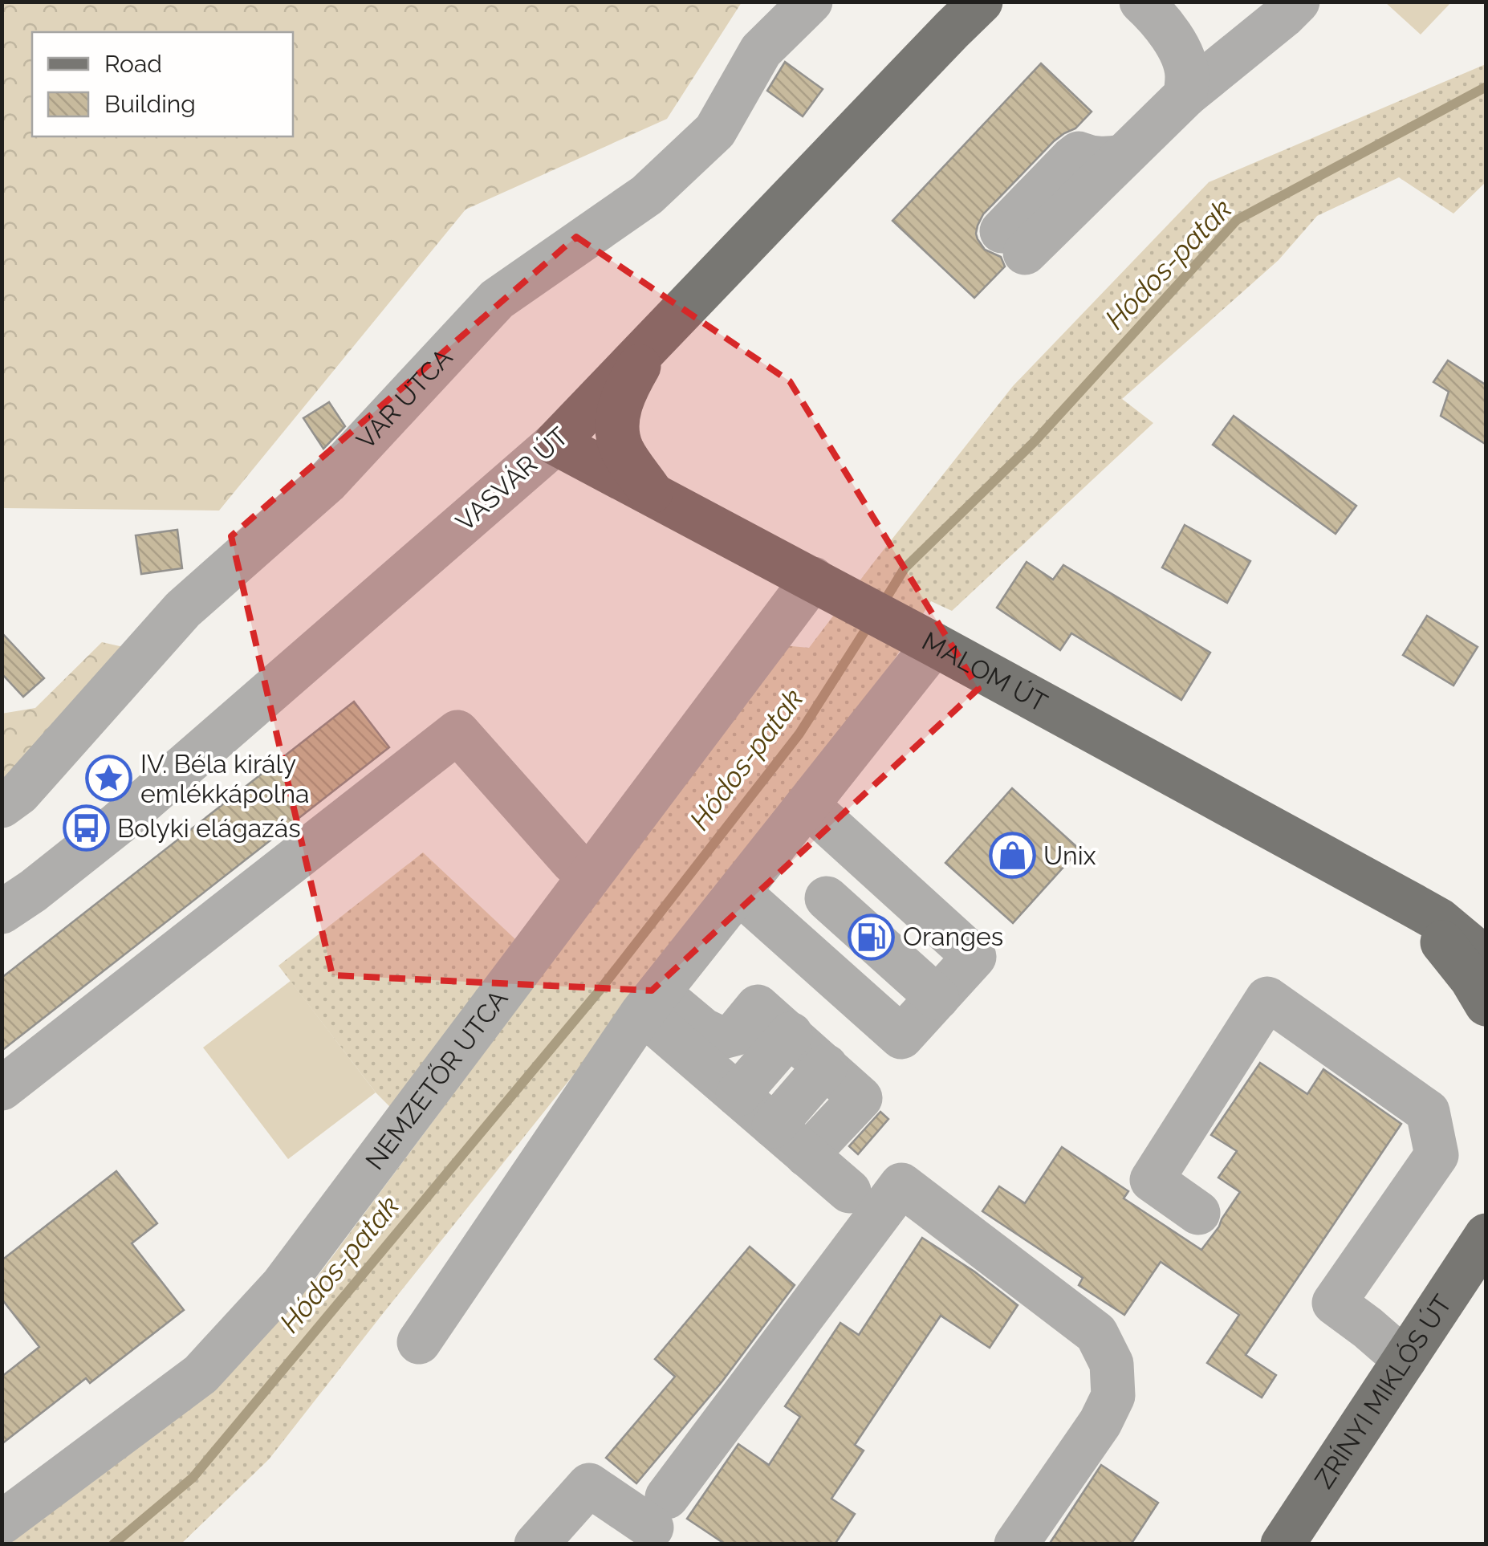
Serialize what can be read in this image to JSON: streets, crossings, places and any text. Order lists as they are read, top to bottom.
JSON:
{
  "streets": {
    "main road": ["VASVÁR ÚT", "MALOM ÚT", "ZRÍNYI MIKLÓS ÚT"],
    "street": ["VÁR UTCA", "NEMZETŐR UTCA"]
  },
  "crossings": [
    ["VASVÁR ÚT", "MALOM ÚT"],
    ["MALOM ÚT", "NEMZETŐR UTCA"]
  ],
  "water": ["Hódos-patak"],
  "places": {
    "place": ["IV. Béla király emlékkápolna"],
    "bus stop": ["Bolyki elágazás"],
    "shop": ["Unix"],
    "fuel station": ["Oranges"]
  },
  "legend": ["Road", "Building"]
}
